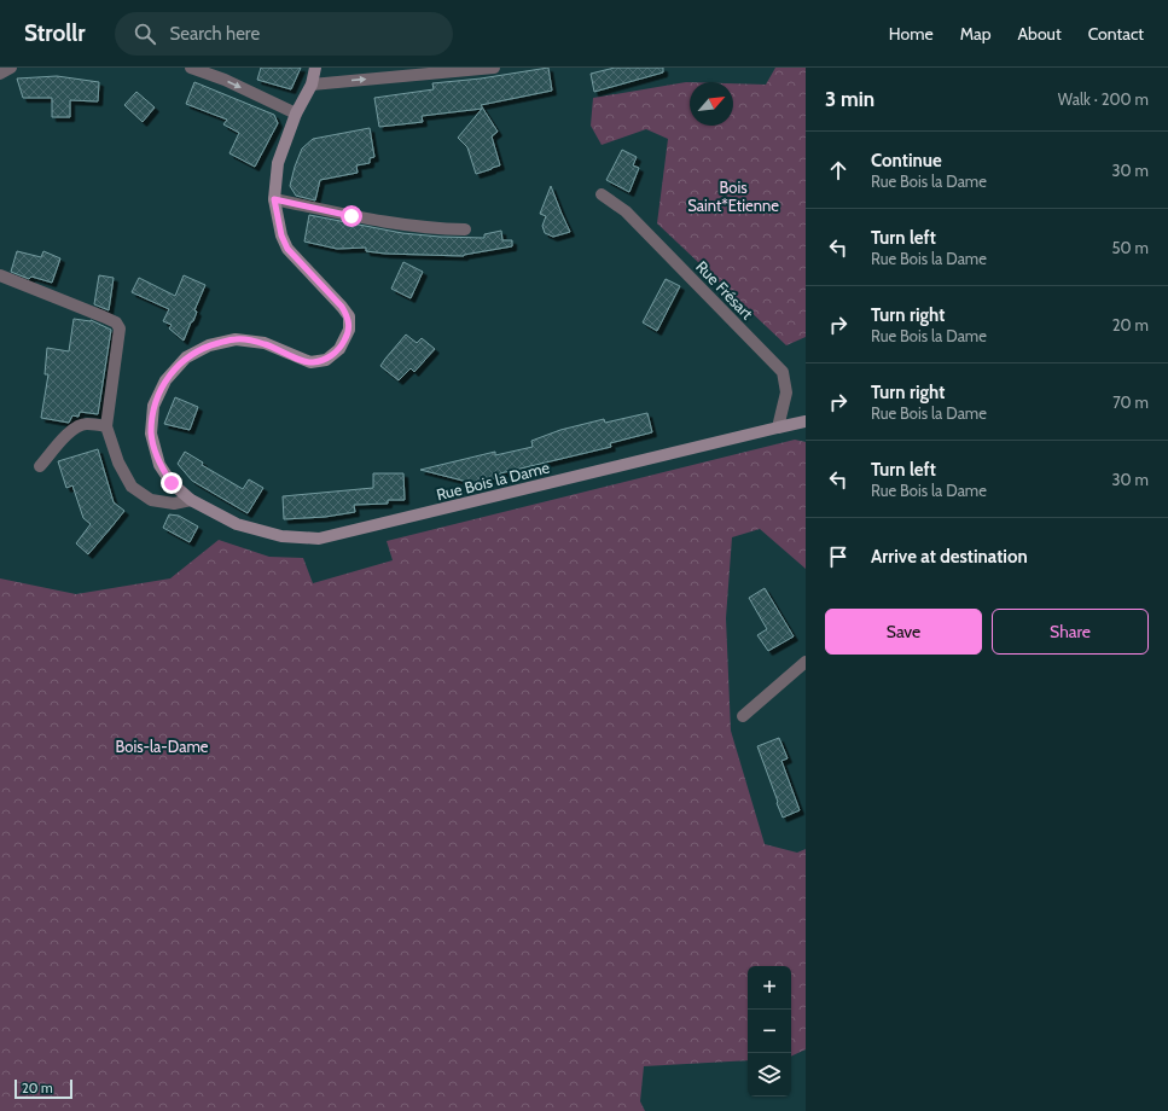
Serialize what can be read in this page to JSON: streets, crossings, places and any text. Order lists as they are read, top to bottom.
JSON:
{
  "streets": {
    "street": ["Rue Frésart", "Rue Bois la Dame"]
  },
  "crossings": [
    ["Rue Frésart", "Rue Bois la Dame"]
  ],
  "parks": ["Bois Saint*Etienne", "Bois-la-Dame"],
  "scale_bar": "20 m",
  "north": "top right",
  "page": {
    "header": "Strollr",
    "search": "Search here",
    "nav": [
      "Home",
      "Map",
      "About",
      "Contact"
    ],
    "heading": ["3 min", "Walk · 200 m"],
    "list": [
      ["Continue", "Rue Bois la Dame", "30 m"],
      ["Turn left", "Rue Bois la Dame", "50 m"],
      ["Turn right", "Rue Bois la Dame", "20 m"],
      ["Turn right", "Rue Bois la Dame", "70 m"],
      ["Turn left", "Rue Bois la Dame", "30 m"],
      "Arrive at destination"
    ],
    "buttons": ["Save", "Share"],
    "map_buttons": ["+", "−"],
    "scale": "20 m"
  }
}
